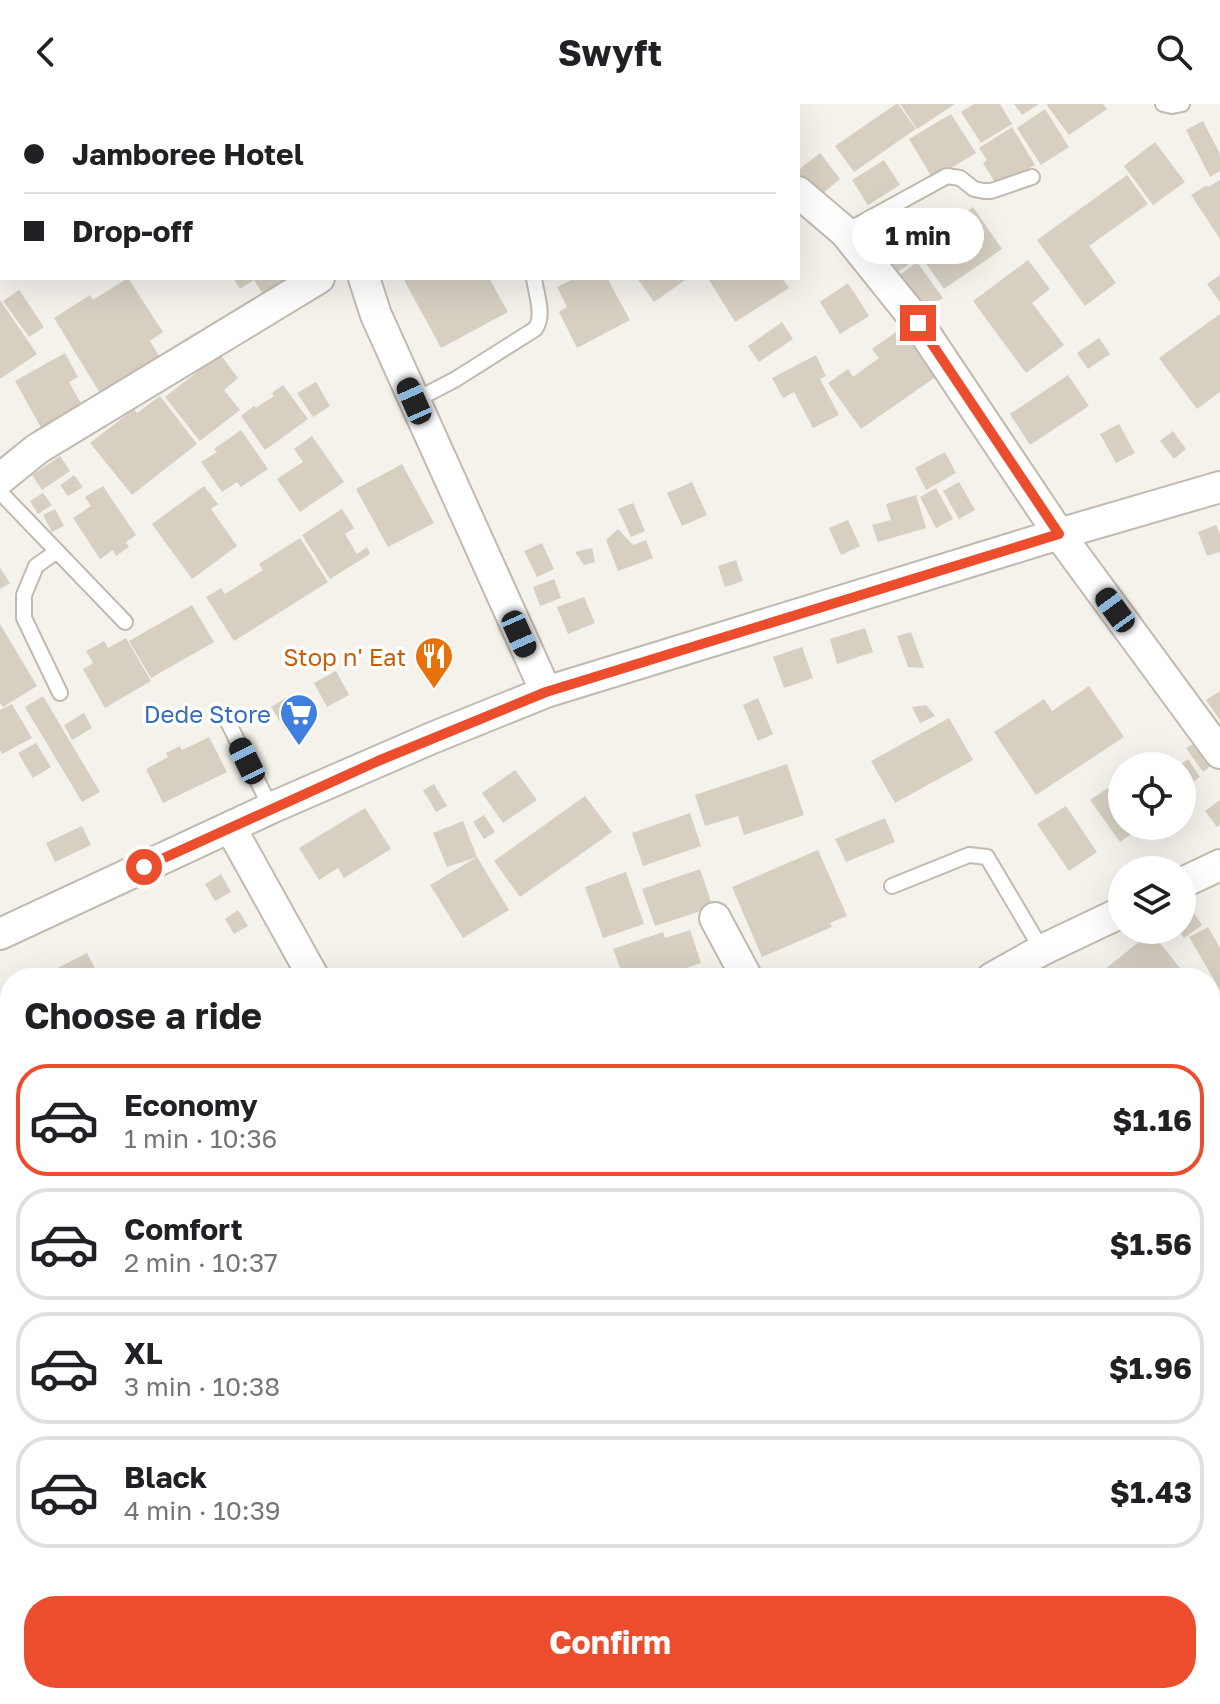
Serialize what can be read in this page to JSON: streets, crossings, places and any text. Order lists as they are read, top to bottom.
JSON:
{
  "places": {
    "restaurant": ["Stop n' Eat"],
    "supermarket": ["Dede Store"]
  },
  "page": {
    "header": "Swyft",
    "banner": ["Jamboree Hotel", "Drop-off"],
    "bubble": "1 min",
    "heading": "Choose a ride",
    "list": [
      {
        "name": "Economy",
        "note": "1 min · 10:36",
        "value": "$1.16"
      },
      {
        "name": "Comfort",
        "note": "2 min · 10:37",
        "value": "$1.56"
      },
      {
        "name": "XL",
        "note": "3 min · 10:38",
        "value": "$1.96"
      },
      {
        "name": "Black",
        "note": "4 min · 10:39",
        "value": "$1.43"
      }
    ],
    "buttons": "Confirm"
  }
}
